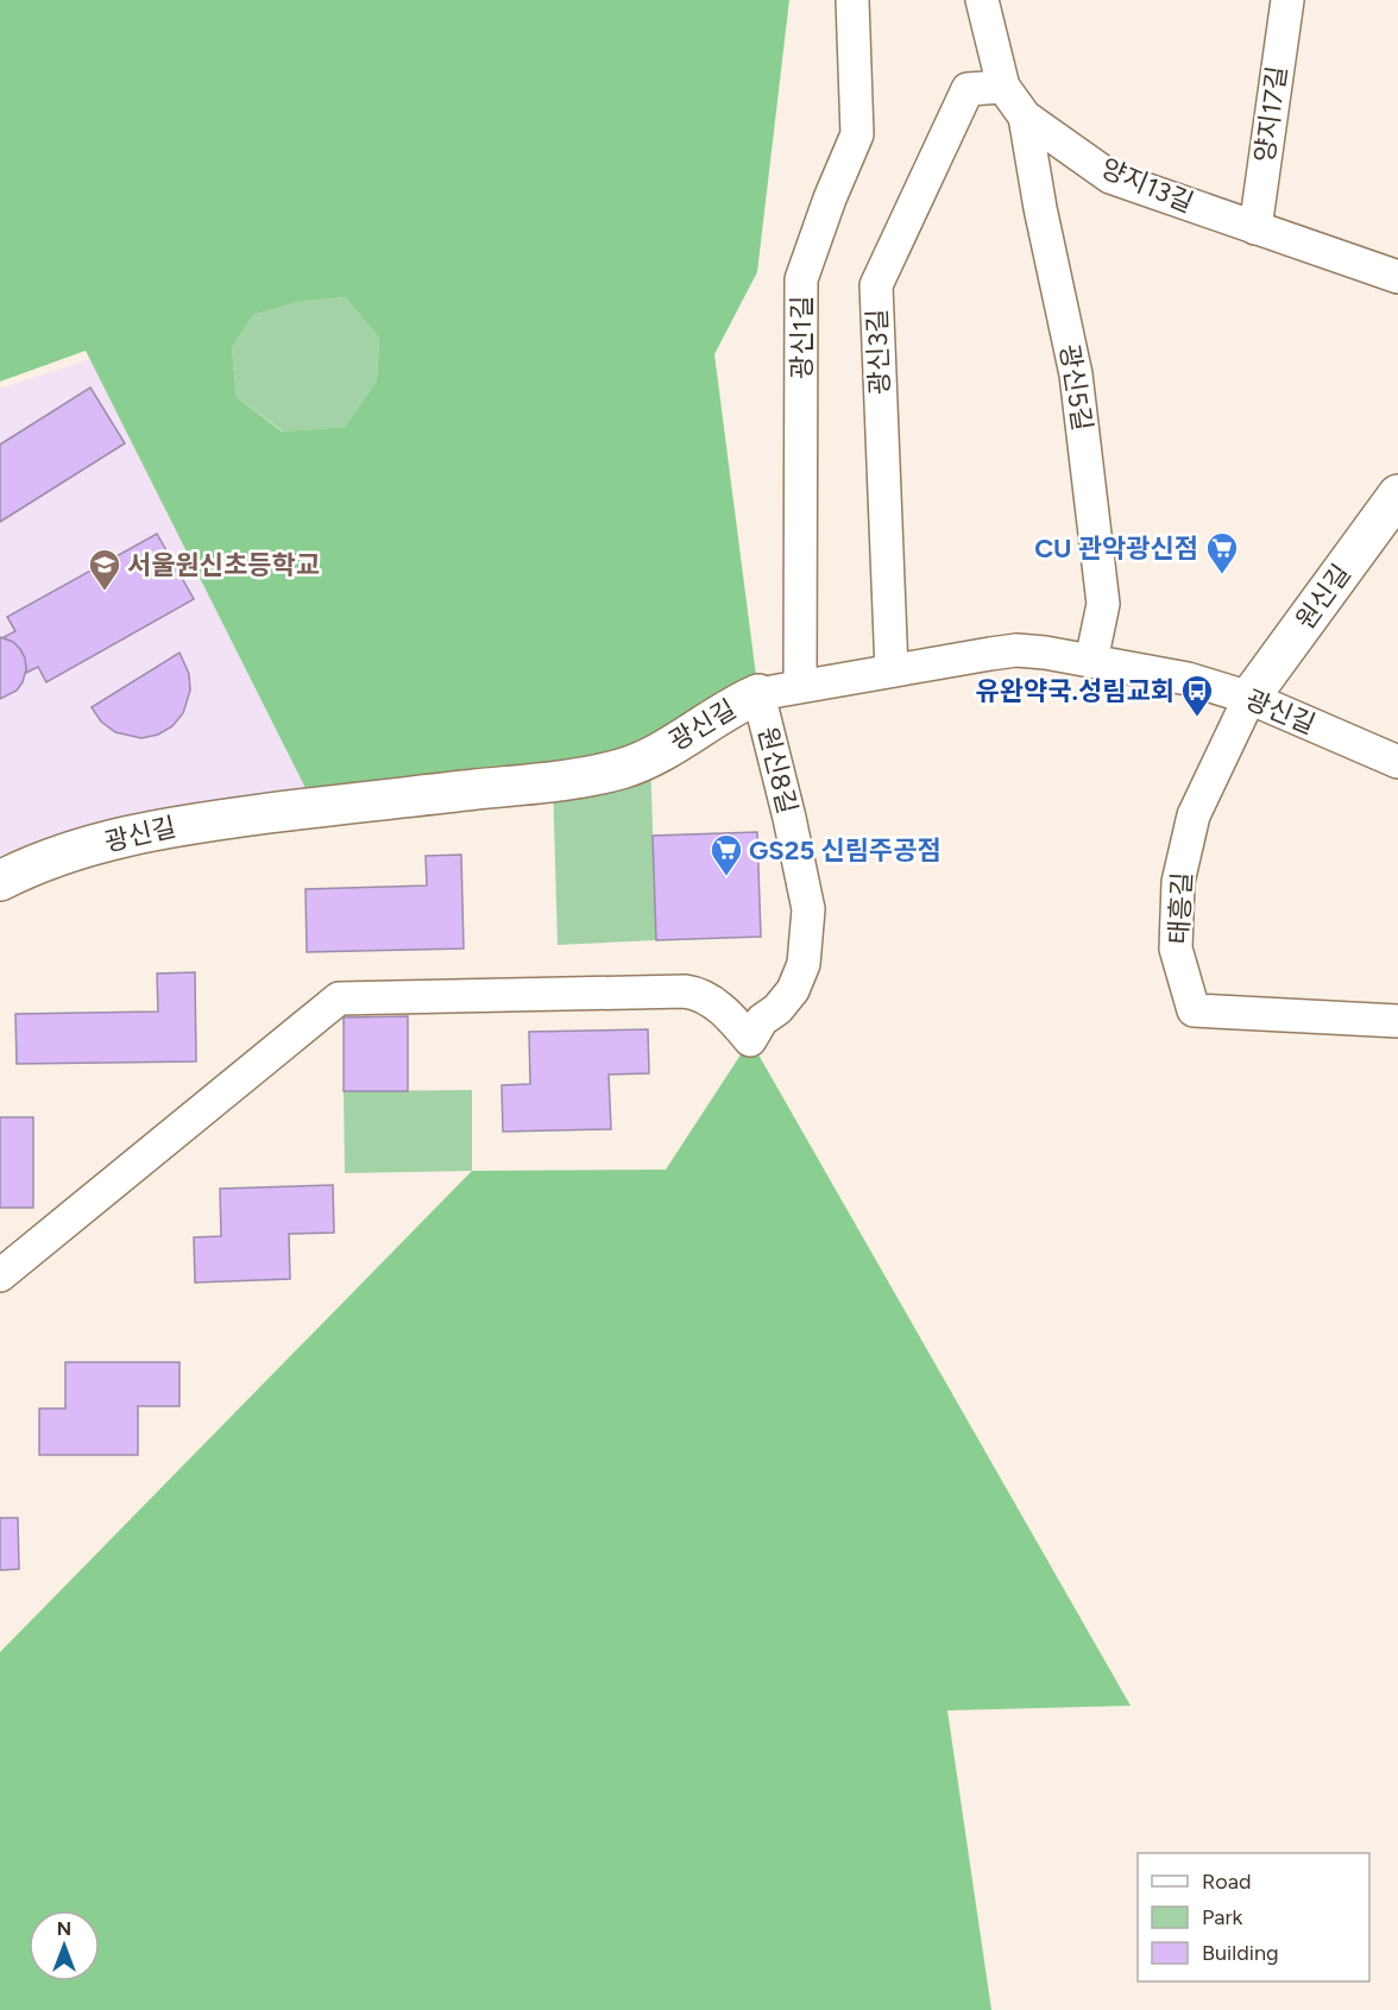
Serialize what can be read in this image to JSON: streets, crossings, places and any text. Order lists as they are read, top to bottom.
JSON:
{
  "streets": {
    "street": [
      "양지17길",
      "양지13길",
      "광신1길",
      "광신3길",
      "광신5길",
      "원신길",
      "광신길",
      "원신8길",
      "태흥길"
    ]
  },
  "crossings": [
    ["양지17길", "양지13길"],
    ["양지13길", "광신3길"],
    ["양지13길", "광신5길"],
    ["광신1길", "광신길"],
    ["광신3길", "광신길"],
    ["광신5길", "광신길"],
    ["원신길", "광신길"],
    ["원신길", "태흥길"],
    ["광신길", "원신8길"],
    ["광신길", "태흥길"]
  ],
  "places": {
    "supermarket": ["CU 관악광신점", "GS25 신림주공점"],
    "school or university": ["서울원신초등학교"],
    "bus stop": ["유완약국.성림교회"]
  },
  "legend": ["Road", "Park", "Building"],
  "north": "top"
}
